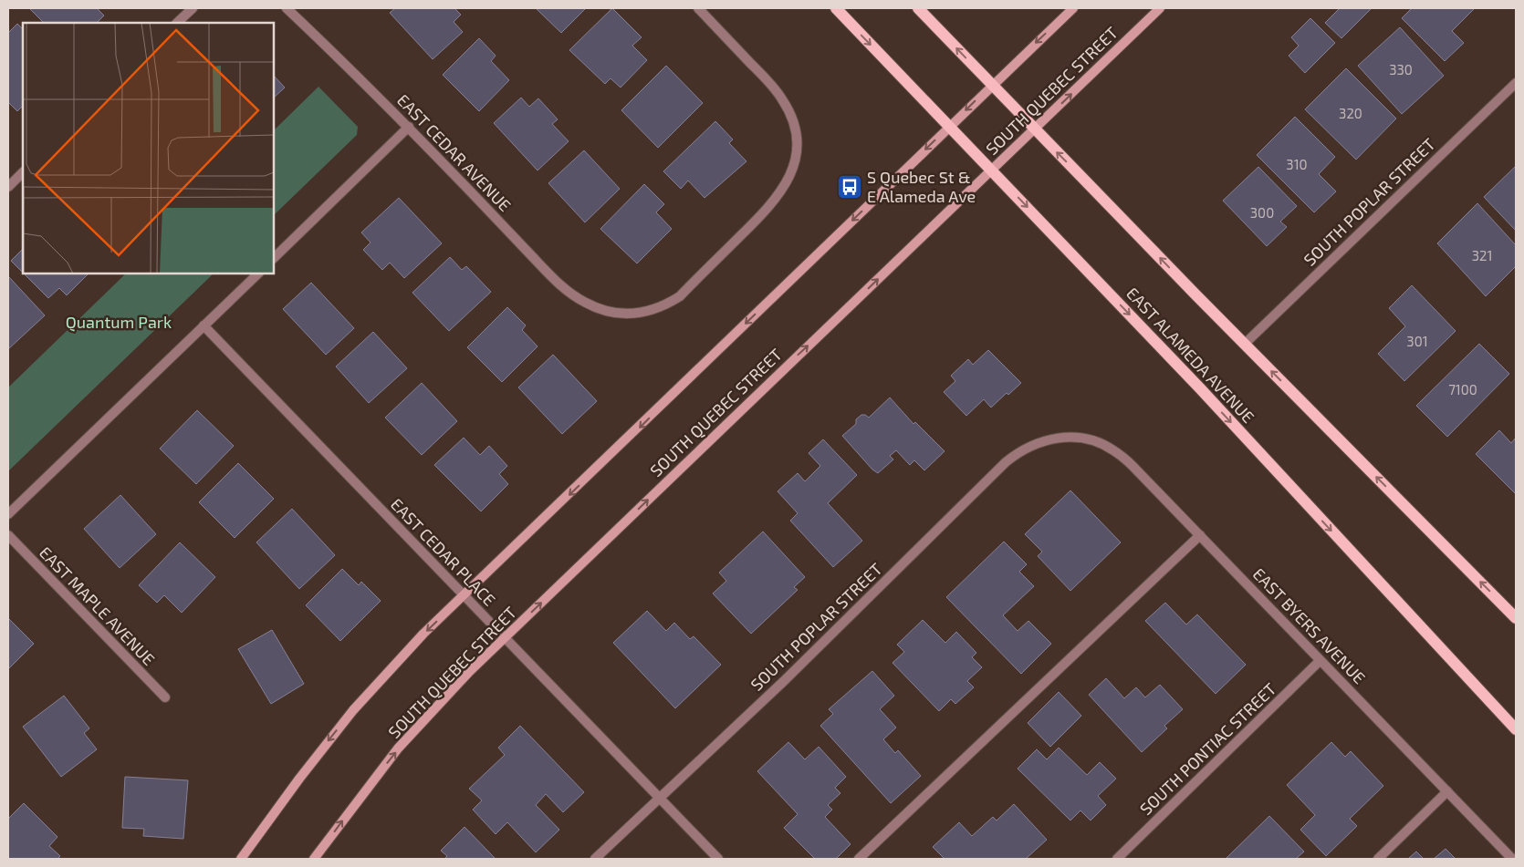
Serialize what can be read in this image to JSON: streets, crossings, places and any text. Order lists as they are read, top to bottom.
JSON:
{
  "streets": {
    "main road": ["SOUTH QUEBEC STREET", "EAST ALAMEDA AVENUE"],
    "street": [
      "EAST CEDAR AVENUE",
      "SOUTH POPLAR STREET",
      "EAST CEDAR PLACE",
      "EAST MAPLE AVENUE",
      "EAST BYERS AVENUE",
      "SOUTH PONTIAC STREET"
    ]
  },
  "crossings": [
    ["SOUTH QUEBEC STREET", "EAST ALAMEDA AVENUE"],
    ["SOUTH QUEBEC STREET", "EAST CEDAR PLACE"],
    ["SOUTH POPLAR STREET", "EAST CEDAR PLACE"],
    ["SOUTH POPLAR STREET", "EAST BYERS AVENUE"],
    ["EAST BYERS AVENUE", "SOUTH PONTIAC STREET"]
  ],
  "parks": ["Quantum Park"],
  "places": {
    "bus stop": ["S Quebec St & E Alameda Ave"]
  },
  "house_numbers": [
    "330",
    "320",
    "310",
    "300",
    "321",
    "301",
    "7100"
  ]
}
